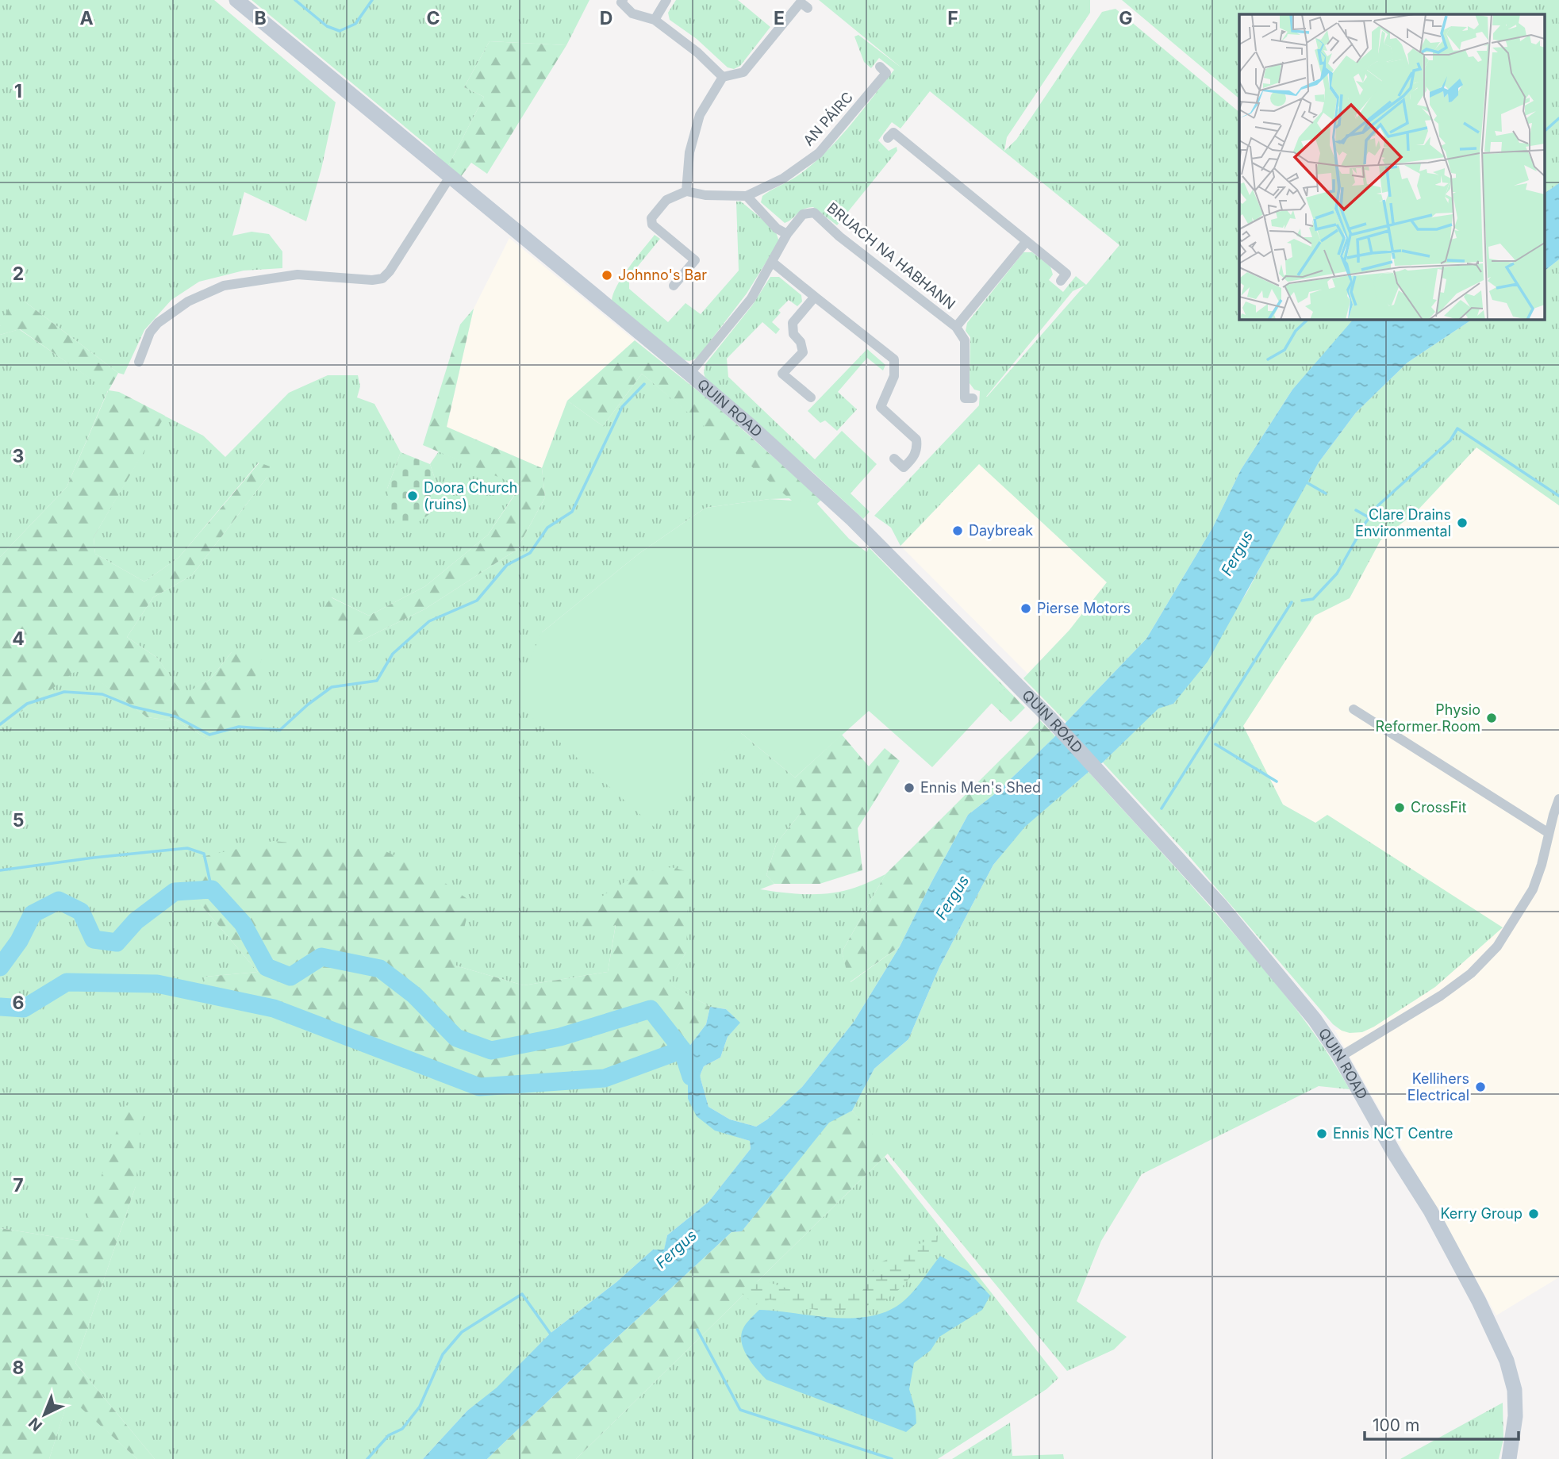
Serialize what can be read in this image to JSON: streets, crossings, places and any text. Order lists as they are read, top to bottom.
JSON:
{
  "streets": {
    "main road": ["QUIN ROAD"],
    "street": ["AN PÁIRC", "BRUACH NA HABHANN"]
  },
  "crossings": [
    ["BRUACH NA HABHANN", "QUIN ROAD"]
  ],
  "water": ["Fergus"],
  "places": [
    "Johnno's Bar",
    "Doora Church (ruins)",
    "Clare Drains Environmental",
    "Daybreak",
    "Pierse Motors",
    "Physio Reformer Room",
    "Ennis Men's Shed",
    "CrossFit",
    "Kellihers Electrical",
    "Ennis NCT Centre",
    "Kerry Group"
  ],
  "scale_bar": "100 m",
  "north": "bottom left",
  "grid": {
    "columns": [
      "A",
      "B",
      "C",
      "D",
      "E",
      "F",
      "G"
    ],
    "rows": [
      "1",
      "2",
      "3",
      "4",
      "5",
      "6",
      "7",
      "8"
    ]
  }
}
